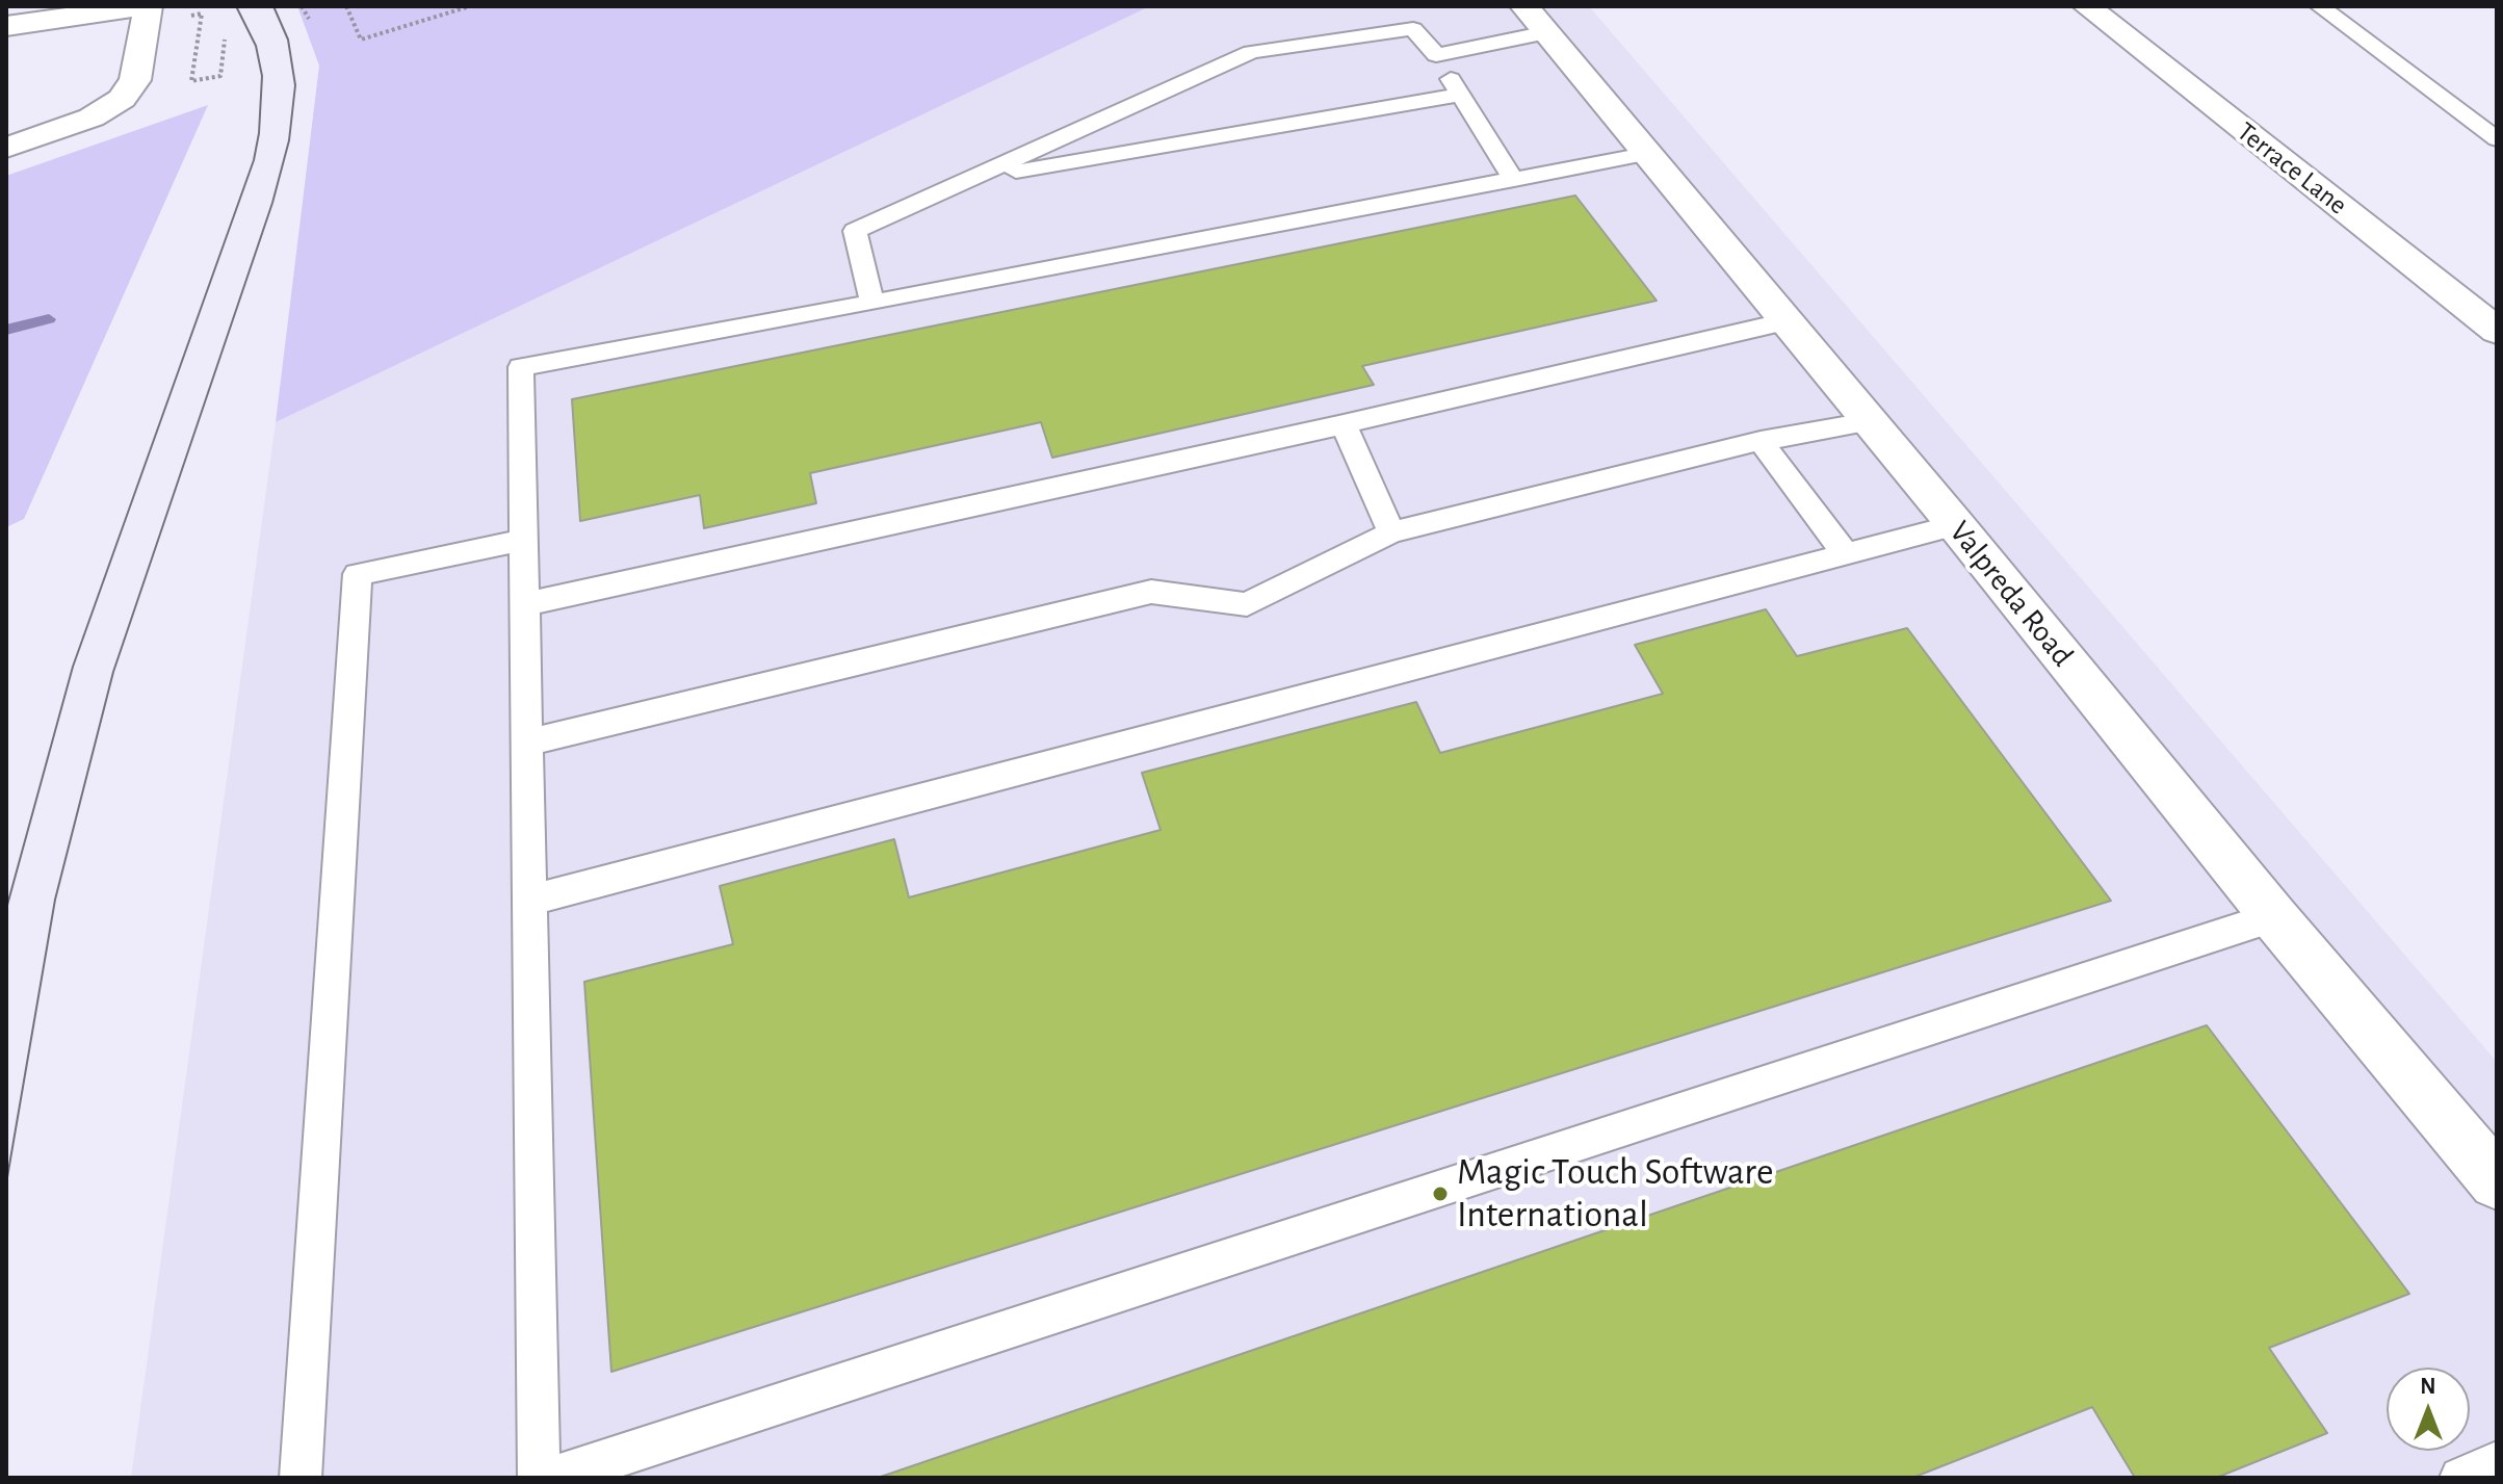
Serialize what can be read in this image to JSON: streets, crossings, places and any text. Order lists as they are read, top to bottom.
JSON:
{
  "streets": {
    "street": ["Terrace Lane", "Valpreda Road"]
  },
  "places": ["Magic Touch Software International"],
  "north": "top"
}
